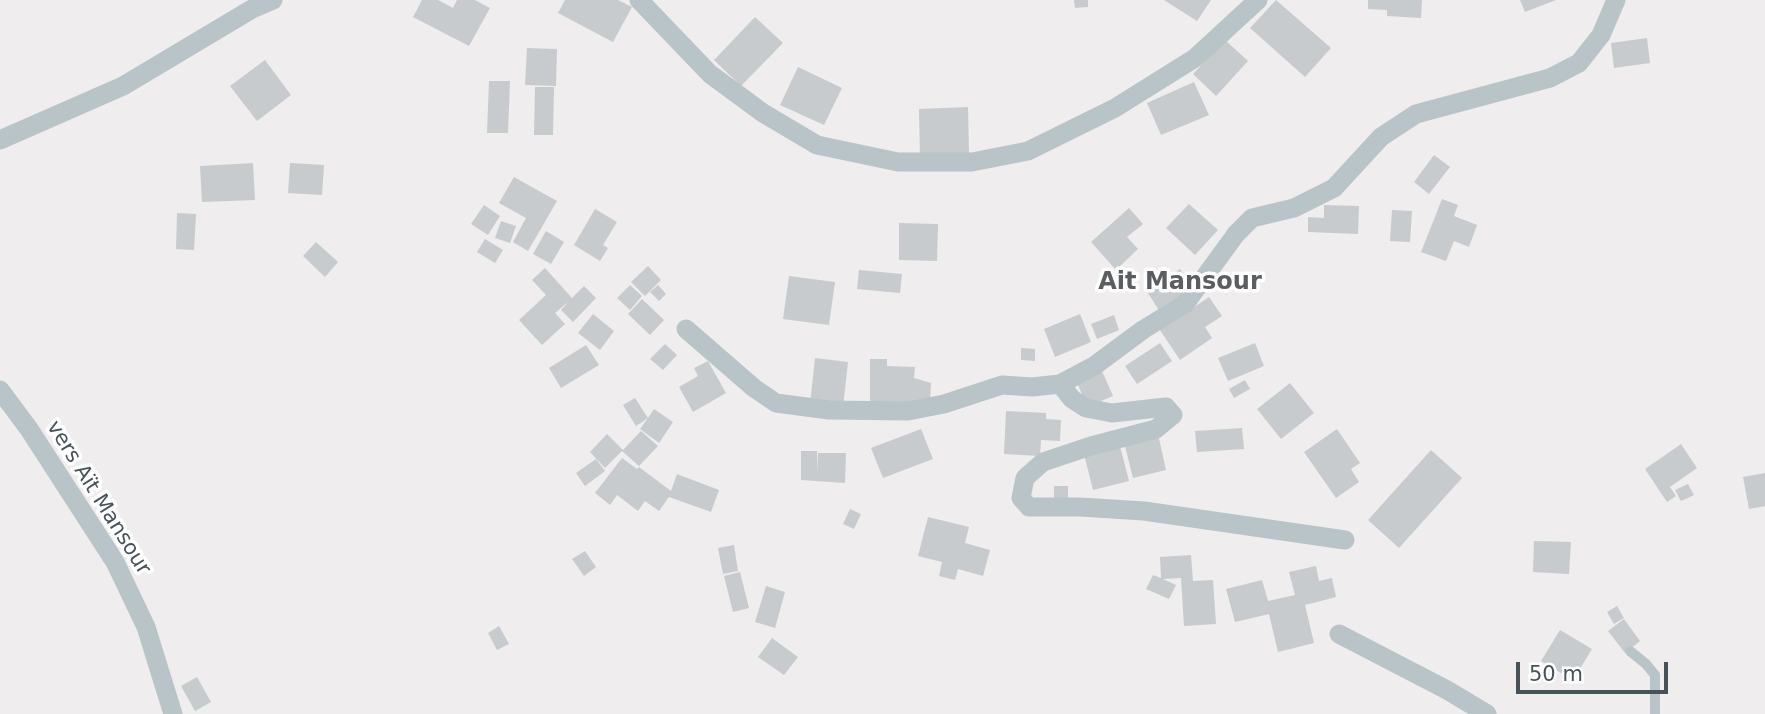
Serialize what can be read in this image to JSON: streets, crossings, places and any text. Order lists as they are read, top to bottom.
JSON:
{
  "streets": {
    "street": ["vers Aït Mansour"]
  },
  "districts": ["Ait Mansour"],
  "scale_bar": "50 m"
}
